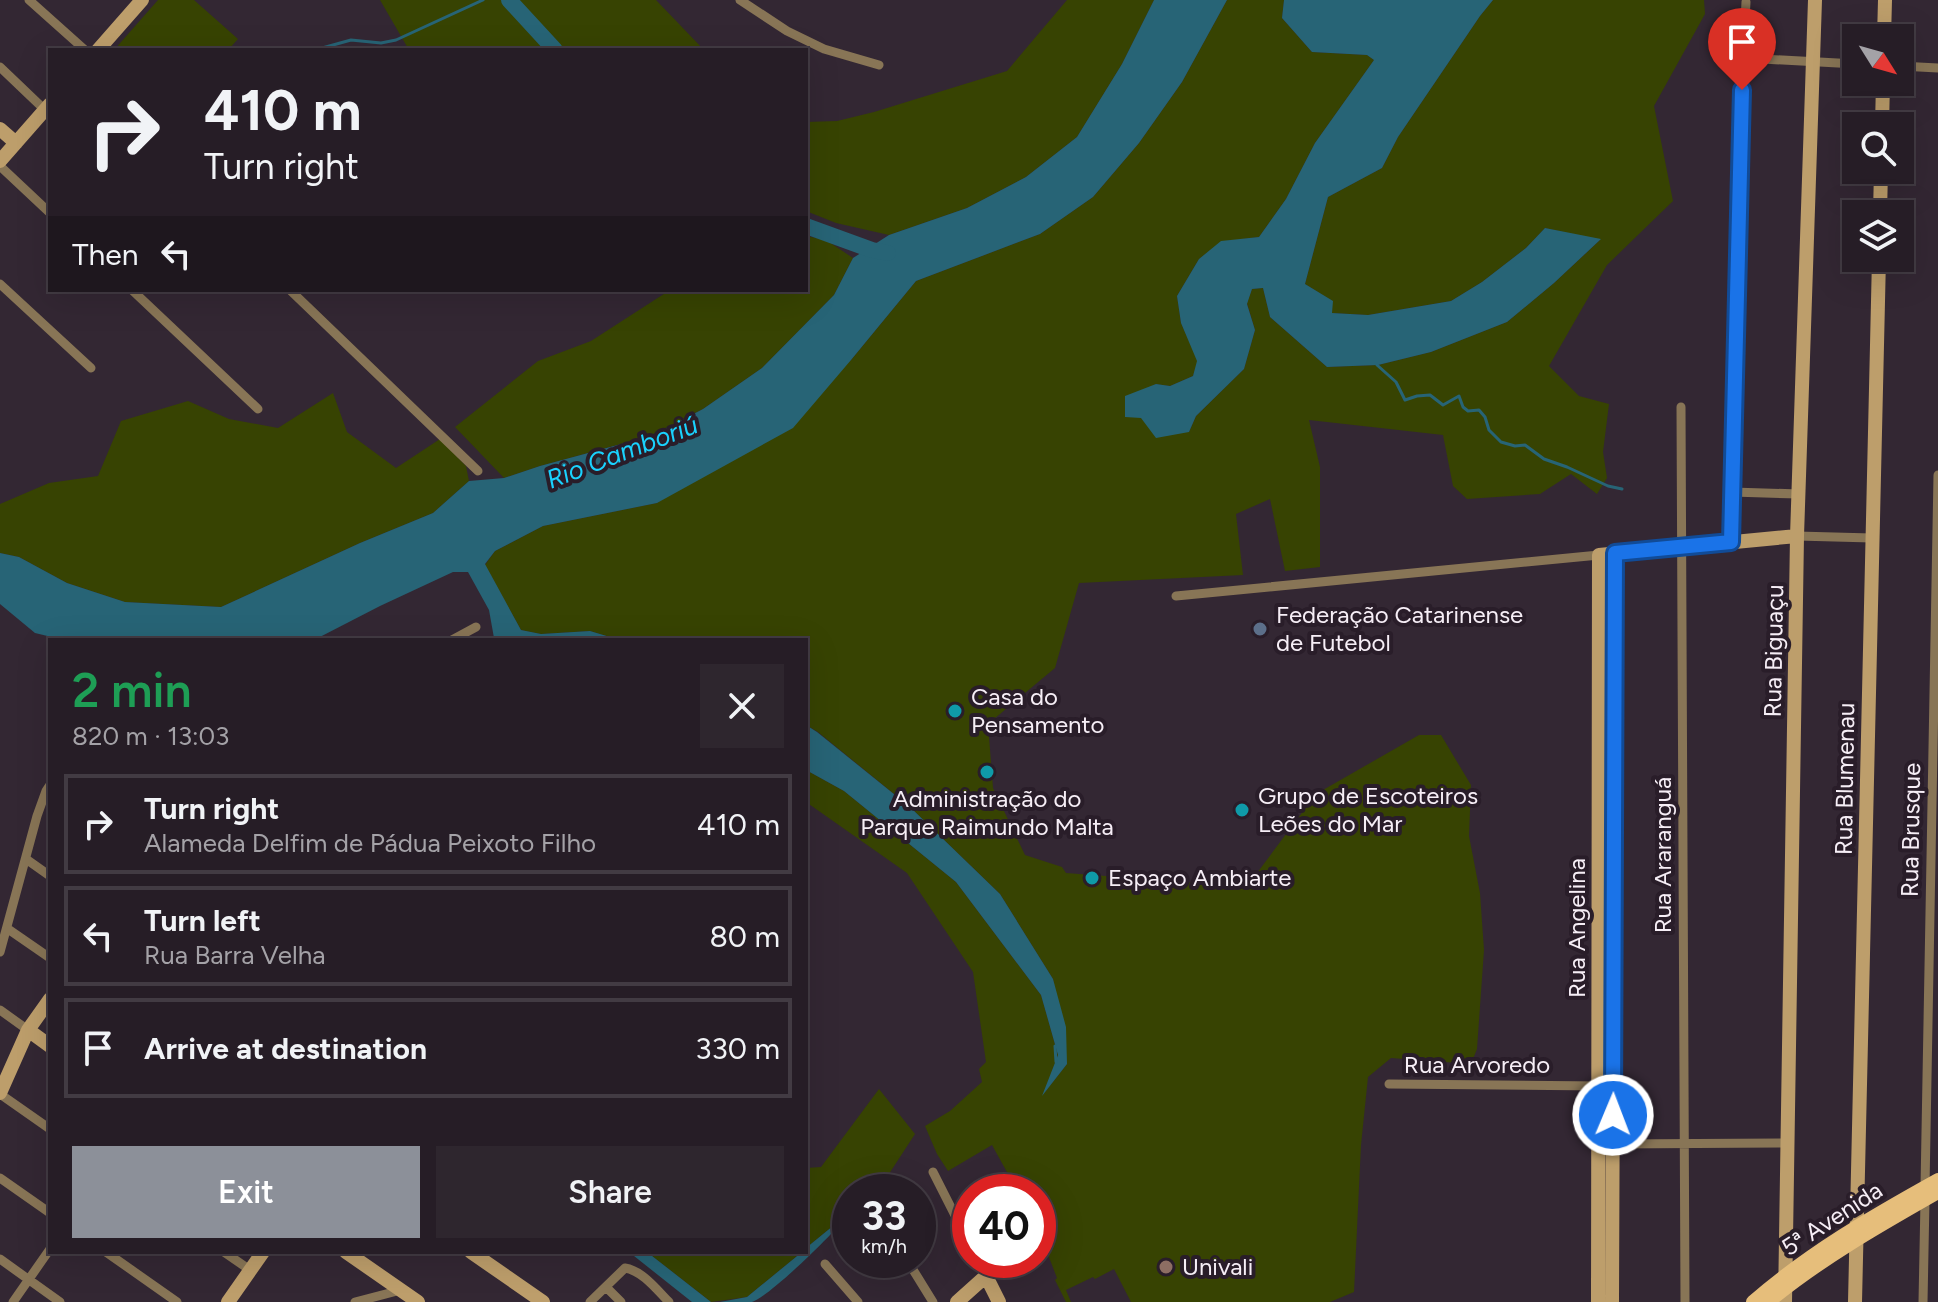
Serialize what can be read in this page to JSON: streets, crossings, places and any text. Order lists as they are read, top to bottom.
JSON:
{
  "streets": {
    "main road": ["5ª Avenida"],
    "street": [
      "Rua Biguaçu",
      "Rua Blumenau",
      "Rua Brusque",
      "Rua Araranguá",
      "Rua Angelina",
      "Rua Arvoredo"
    ]
  },
  "crossings": [
    ["Rua Biguaçu", "5ª Avenida"],
    ["Rua Blumenau", "5ª Avenida"],
    ["Rua Brusque", "5ª Avenida"],
    ["Rua Angelina", "Rua Arvoredo"]
  ],
  "water": ["Rio Camboriú"],
  "places": [
    "Federação Catarinense de Futebol",
    "Casa do Pensamento",
    "Administração do Parque Raimundo Malta",
    "Grupo de Escoteiros Leões do Mar",
    "Espaço Ambiarte",
    "Univali"
  ],
  "north": "bottom right",
  "page": {
    "turn": ["410 m", "Turn right"],
    "then": "Then",
    "heading": ["2 min", "820 m · 13:03"],
    "list": [
      {
        "name": "Turn right",
        "note": "Alameda Delfim de Pádua Peixoto Filho",
        "value": "410 m"
      },
      {
        "name": "Turn left",
        "note": "Rua Barra Velha",
        "value": "80 m"
      },
      {
        "name": "Arrive at destination",
        "value": "330 m"
      }
    ],
    "buttons": ["Exit", "Share"],
    "speed": "33 km/h",
    "limit": "40"
  }
}
